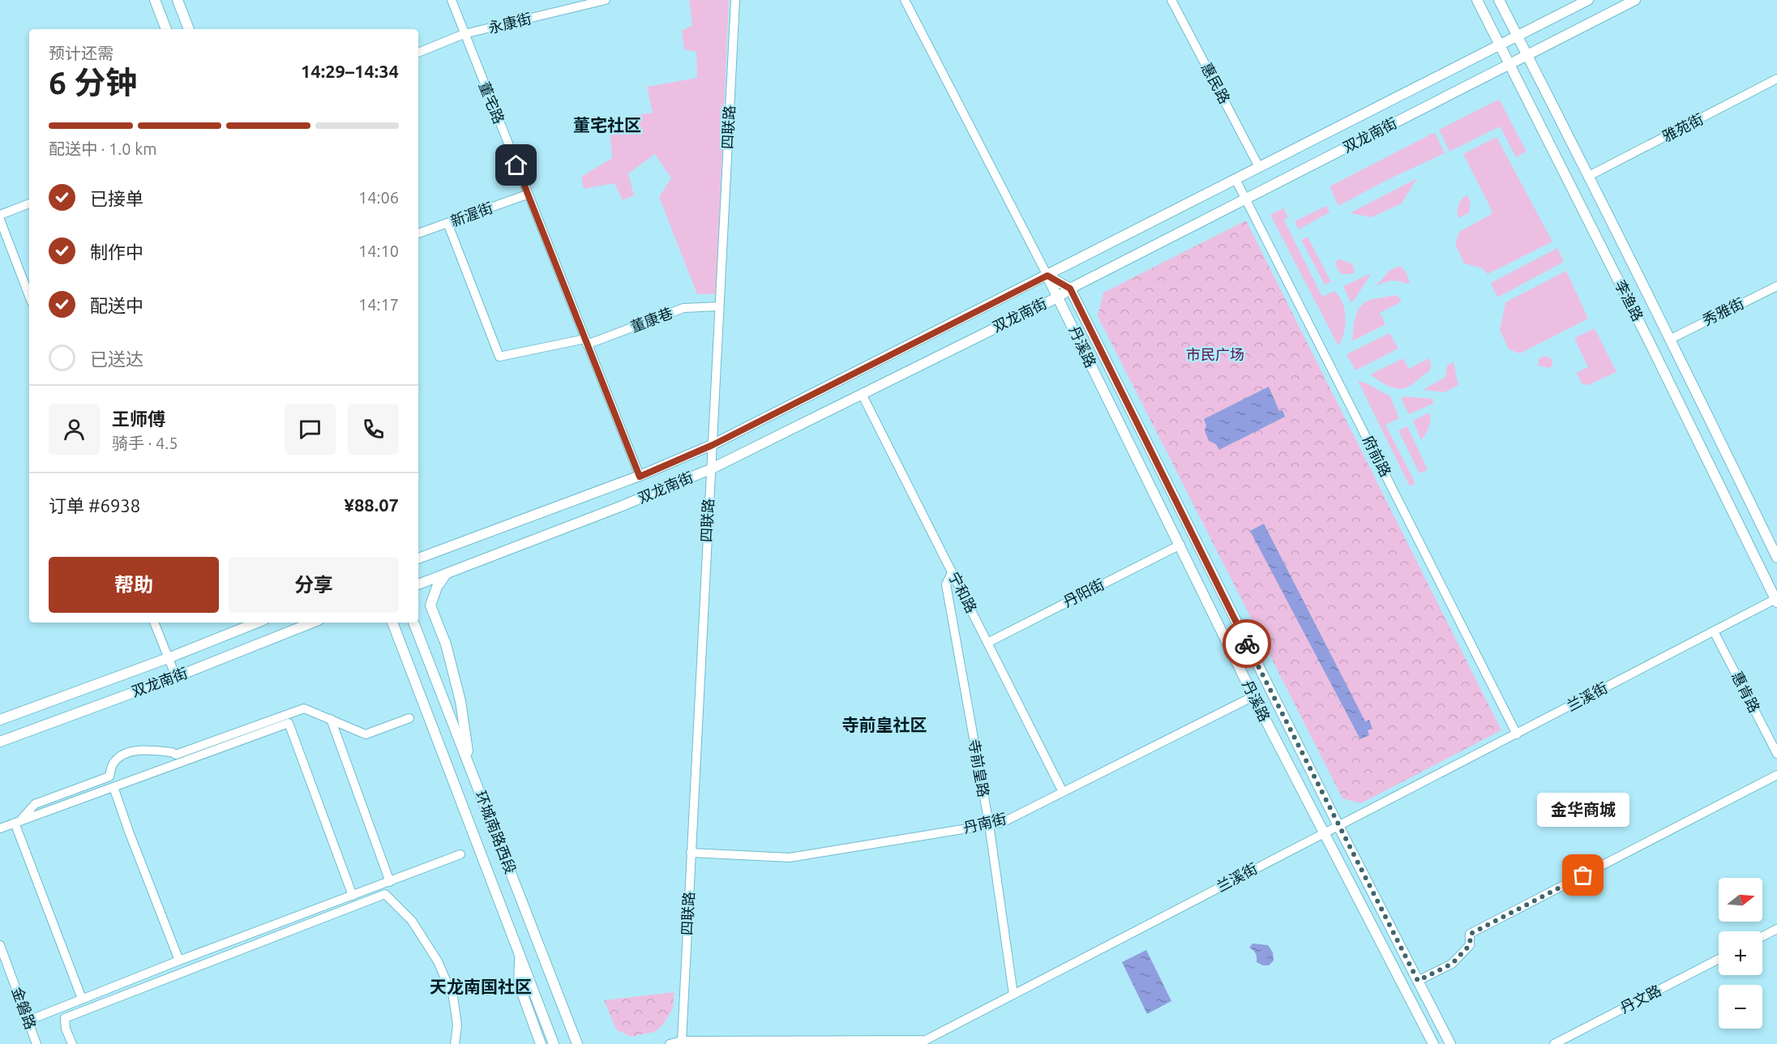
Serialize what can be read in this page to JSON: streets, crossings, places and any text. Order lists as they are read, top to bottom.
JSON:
{
  "streets": {
    "main road": [
      "双龙南街",
      "李渔路",
      "丹溪路",
      "环城南路西段"
    ],
    "street": [
      "永康街",
      "惠民路",
      "董宅路",
      "四联路",
      "雅苑街",
      "新渥街",
      "秀雅街",
      "董康巷",
      "府前路",
      "宁和路",
      "丹阳街",
      "惠肯路",
      "兰溪街",
      "寺前皇路",
      "丹南街",
      "丹文路",
      "金磐路"
    ]
  },
  "crossings": [
    ["永康街", "董宅路"],
    ["惠民路", "双龙南街"],
    ["董宅路", "双龙南街"],
    ["董宅路", "新渥街"],
    ["董宅路", "董康巷"],
    ["四联路", "双龙南街"],
    ["四联路", "董康巷"],
    ["四联路", "兰溪街"],
    ["四联路", "丹南街"],
    ["雅苑街", "李渔路"],
    ["双龙南街", "李渔路"],
    ["双龙南街", "丹溪路"],
    ["双龙南街", "府前路"],
    ["双龙南街", "宁和路"],
    ["新渥街", "董康巷"],
    ["李渔路", "秀雅街"],
    ["李渔路", "兰溪街"],
    ["丹溪路", "丹阳街"],
    ["丹溪路", "兰溪街"],
    ["丹溪路", "丹南街"],
    ["府前路", "兰溪街"],
    ["宁和路", "丹阳街"],
    ["宁和路", "寺前皇路"],
    ["宁和路", "丹南街"],
    ["惠肯路", "兰溪街"],
    ["兰溪街", "寺前皇路"],
    ["寺前皇路", "丹南街"]
  ],
  "districts": ["董宅社区", "寺前皇社区", "天龙南国社区"],
  "parks": ["市民广场"],
  "places": ["金华商城"],
  "north": "right",
  "page": {
    "heading": ["6 分钟", "预计还需", "14:29–14:34"],
    "panel": [
      "王师傅",
      "骑手 · 4.5",
      "订单 #6938",
      "¥88.07"
    ],
    "bar": "配送中 · 1.0 km",
    "list": [
      ["已接单", "14:06"],
      ["制作中", "14:10"],
      ["配送中", "14:17"],
      "已送达"
    ],
    "buttons": ["帮助", "分享"],
    "bubble": "金华商城",
    "map_buttons": ["+", "−"]
  }
}
